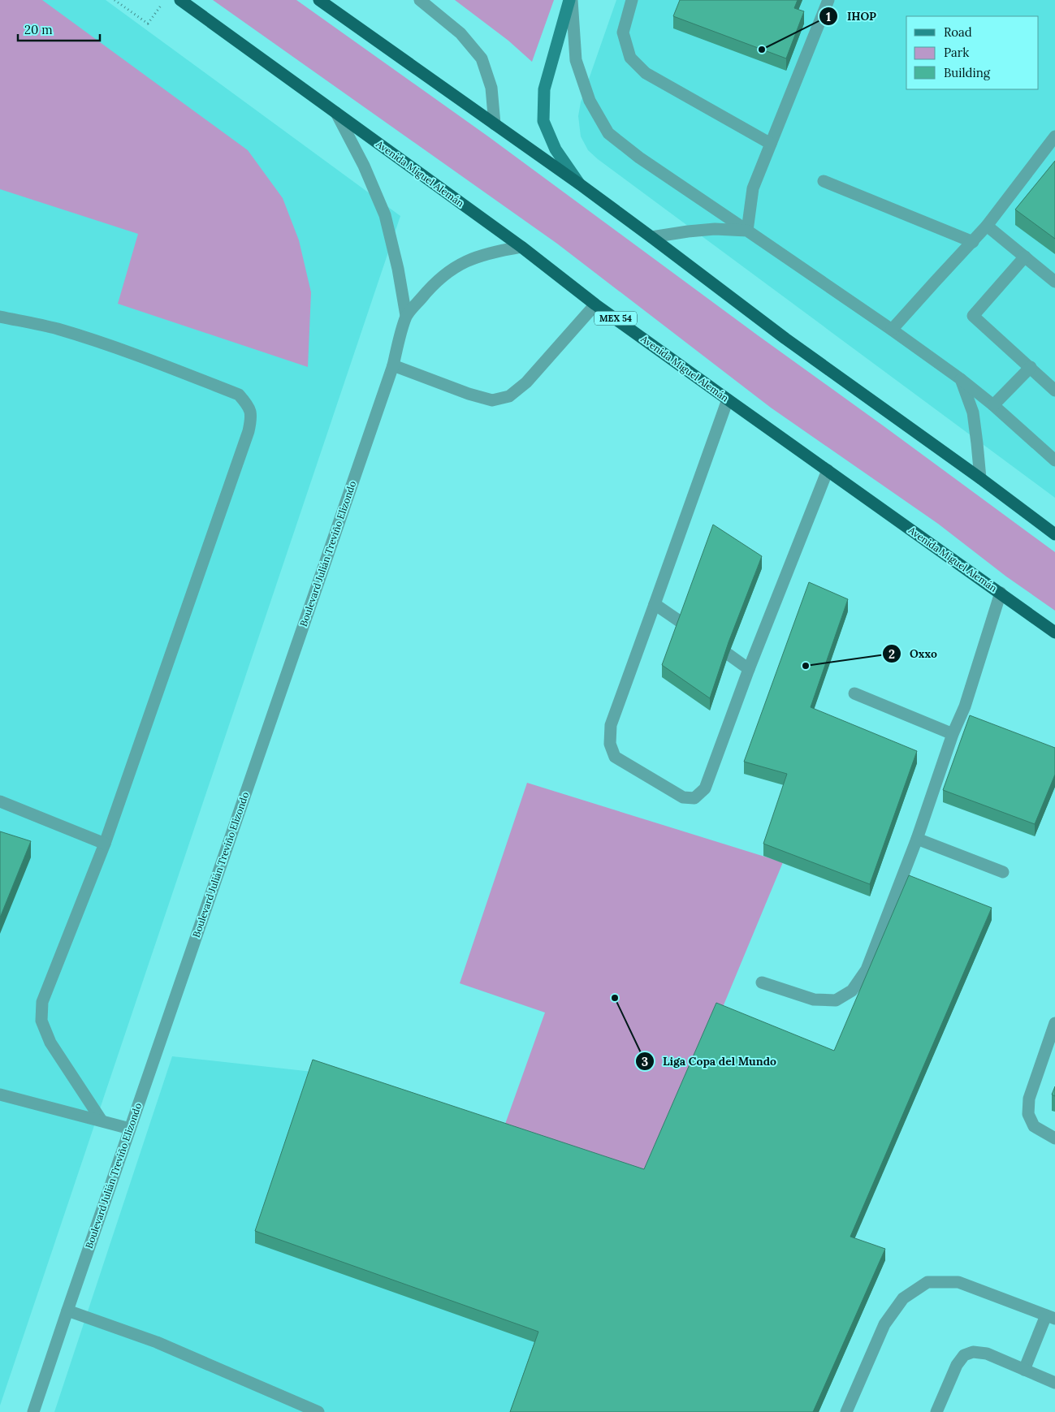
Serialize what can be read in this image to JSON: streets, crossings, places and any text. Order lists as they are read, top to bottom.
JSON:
{
  "streets": {
    "highway": ["Avenida Miguel Alemán", "MEX 54"],
    "street": ["Boulevard Julián Treviño Elizondo"]
  },
  "crossings": [
    ["Avenida Miguel Alemán", "Boulevard Julián Treviño Elizondo"]
  ],
  "places": ["IHOP", "Oxxo", "Liga Copa del Mundo"],
  "legend": ["Road", "Park", "Building"],
  "scale_bar": "20 m"
}
